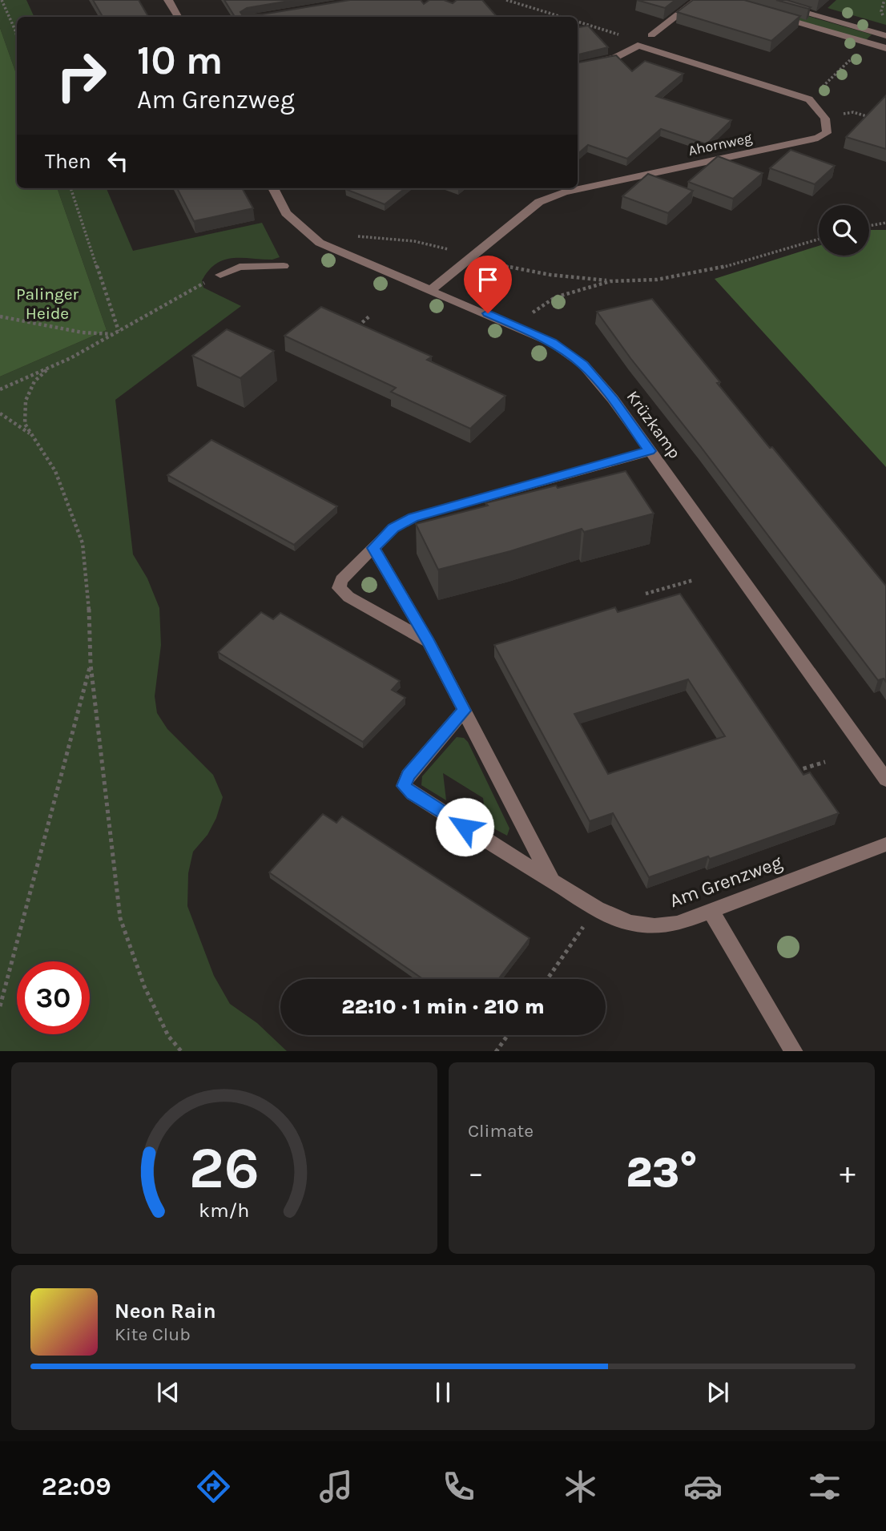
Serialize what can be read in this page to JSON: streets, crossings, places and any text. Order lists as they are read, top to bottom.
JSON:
{
  "streets": {
    "street": ["Ahornweg", "Krüzkamp", "Am Grenzweg"]
  },
  "crossings": [
    ["Ahornweg", "Krüzkamp"]
  ],
  "parks": ["Palinger Heide"],
  "page": {
    "turn": ["10 m", "Am Grenzweg"],
    "then": "Then",
    "limit": "30",
    "trip": "22:10 · 1 min · 210 m",
    "tile": "Climate",
    "heat": ["−", "23°", "+"],
    "song": ["Neon Rain", "Kite Club"],
    "tabs": "22:09",
    "gauge": ["26", "km/h"]
  }
}
